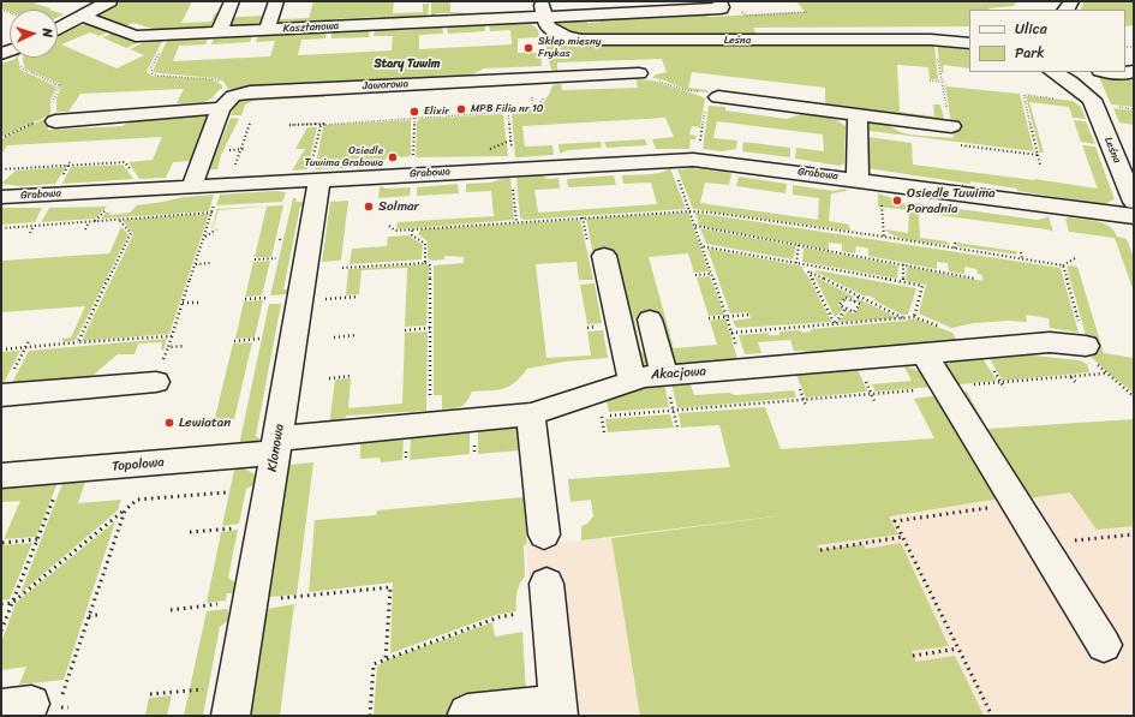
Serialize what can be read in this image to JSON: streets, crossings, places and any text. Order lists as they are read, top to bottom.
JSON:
{
  "streets": {
    "street": [
      "Kasztanowa",
      "Leśna",
      "Jaworowa",
      "Grabowa",
      "Akacjowa",
      "Klonowa",
      "Topolowa"
    ]
  },
  "crossings": [
    ["Kasztanowa", "Leśna"],
    ["Grabowa", "Klonowa"],
    ["Akacjowa", "Klonowa"],
    ["Akacjowa", "Topolowa"],
    ["Klonowa", "Topolowa"]
  ],
  "districts": ["Stary Tuwim"],
  "places": [
    "Sklep mięsny Frykas",
    "MPB Filia nr 10",
    "Elixir",
    "Osiedle Tuwima Grabowa",
    "Osiedle Tuwima Poradnia",
    "Solmar",
    "Lewiatan"
  ],
  "legend": ["Ulica", "Park"],
  "north": "right"
}
